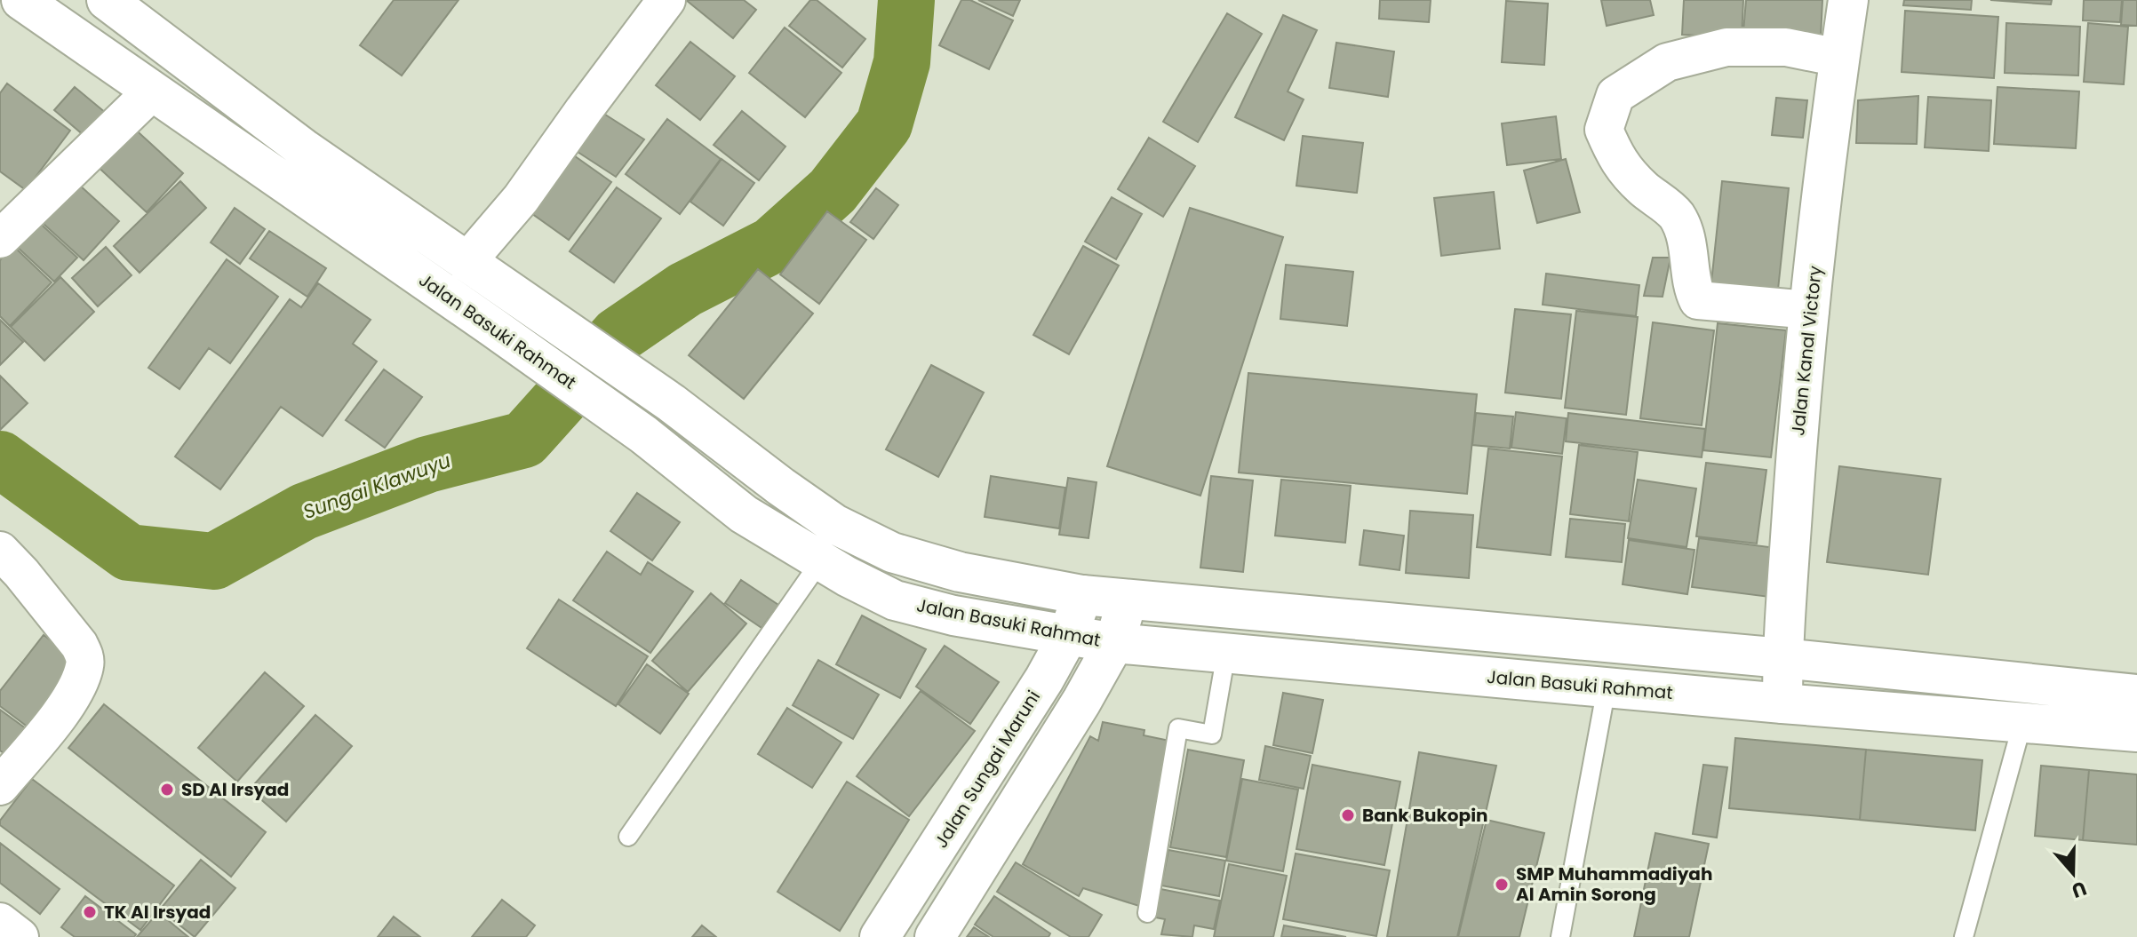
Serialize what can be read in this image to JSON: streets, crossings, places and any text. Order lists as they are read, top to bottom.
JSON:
{
  "streets": {
    "main road": ["Jalan Basuki Rahmat", "Jalan Kanal Victory", "Jalan Sungai Maruni"]
  },
  "crossings": [
    ["Jalan Basuki Rahmat", "Jalan Kanal Victory"],
    ["Jalan Basuki Rahmat", "Jalan Sungai Maruni"]
  ],
  "water": ["Sungai Klawuyu"],
  "places": [
    "SD Al Irsyad",
    "Bank Bukopin",
    "SMP Muhammadiyah Al Amin Sorong",
    "TK Al Irsyad"
  ],
  "north": "bottom"
}
